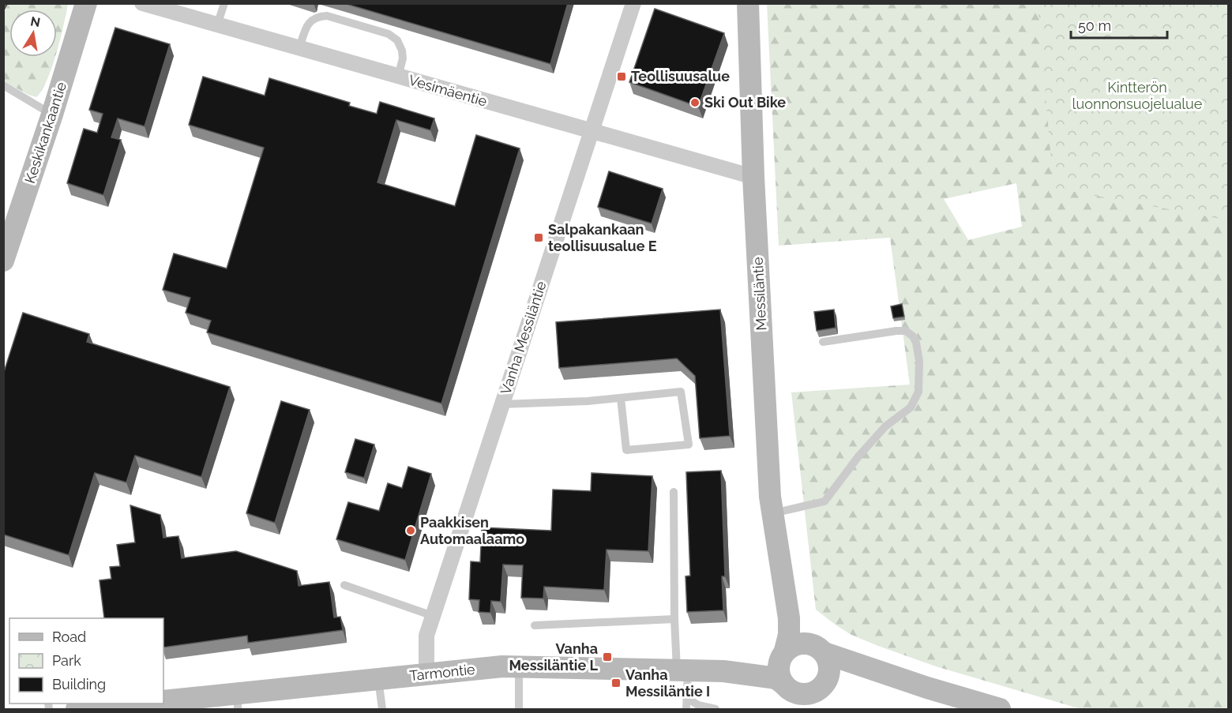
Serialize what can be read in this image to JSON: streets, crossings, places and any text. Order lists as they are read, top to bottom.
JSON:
{
  "streets": {
    "street": [
      "Vesimäentie",
      "Keskikankaantie",
      "Messiläntie",
      "Vanha Messiläntie",
      "Tarmontie"
    ]
  },
  "crossings": [
    ["Vesimäentie", "Messiläntie"],
    ["Vesimäentie", "Vanha Messiläntie"],
    ["Messiläntie", "Tarmontie"],
    ["Vanha Messiläntie", "Tarmontie"]
  ],
  "parks": ["Kintterön luonnonsuojelualue"],
  "places": {
    "transit": [
      "Teollisuusalue",
      "Salpakankaan teollisuusalue E",
      "Vanha Messiläntie L",
      "Vanha Messiläntie I"
    ],
    "other": ["Ski Out Bike", "Paakkisen Automaalaamo"]
  },
  "legend": ["Road", "Park", "Building"],
  "scale_bar": "50 m",
  "north": "top"
}
